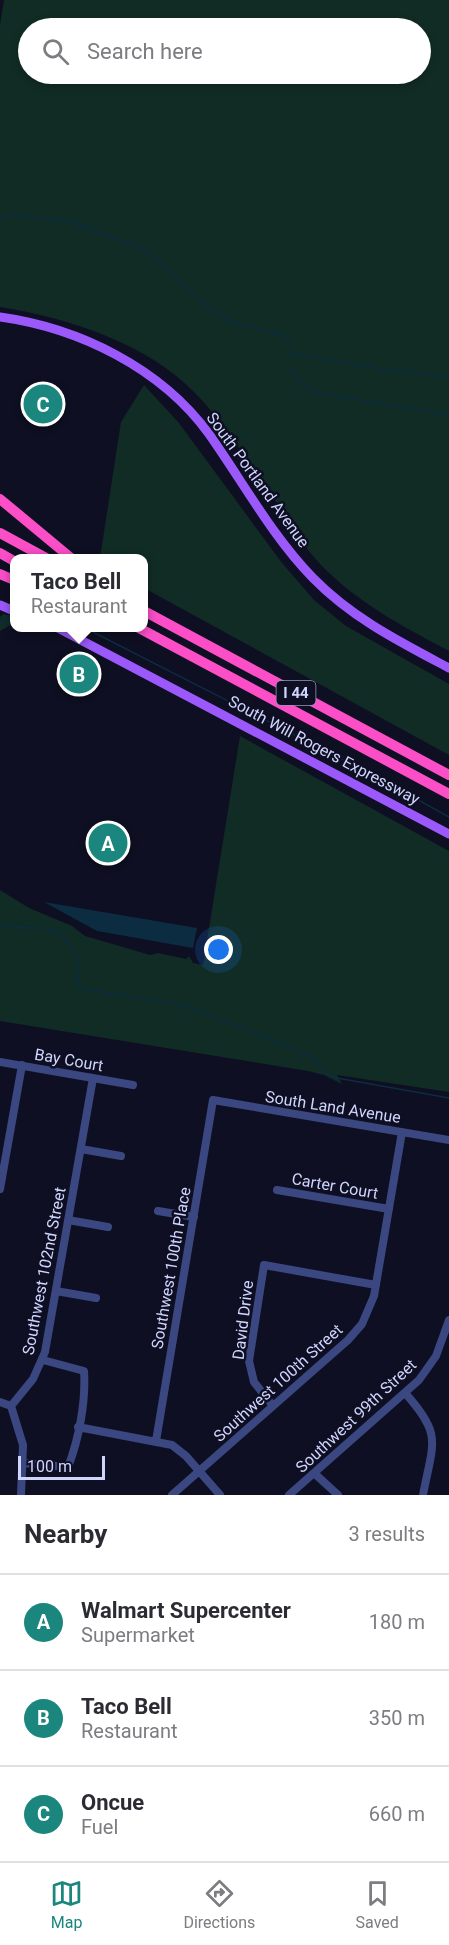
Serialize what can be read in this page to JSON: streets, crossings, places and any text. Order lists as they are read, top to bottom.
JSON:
{
  "streets": {
    "highway": ["I 44"],
    "main road": ["South Portland Avenue", "South Will Rogers Expressway"],
    "street": [
      "Bay Court",
      "South Land Avenue",
      "Carter Court",
      "Southwest 100th Place",
      "Southwest 102nd Street",
      "David Drive",
      "Southwest 100th Street",
      "Southwest 99th Street"
    ]
  },
  "crossings": [
    ["Bay Court", "Southwest 102nd Street"],
    ["South Land Avenue", "Southwest 100th Place"],
    ["South Land Avenue", "Southwest 100th Street"],
    ["Carter Court", "Southwest 100th Street"],
    ["David Drive", "Southwest 100th Street"]
  ],
  "scale_bar": "100 m",
  "page": {
    "search": "Search here",
    "pins": ["C", "B", "A"],
    "popup": ["Taco Bell", "Restaurant"],
    "scale": "100 m",
    "heading": ["Nearby", "3 results"],
    "list": [
      {
        "mark": "A",
        "name": "Walmart Supercenter",
        "note": "Supermarket",
        "value": "180 m"
      },
      {
        "mark": "B",
        "name": "Taco Bell",
        "note": "Restaurant",
        "value": "350 m"
      },
      {
        "mark": "C",
        "name": "Oncue",
        "note": "Fuel",
        "value": "660 m"
      }
    ],
    "nav": ["Map", "Directions", "Saved"]
  }
}
